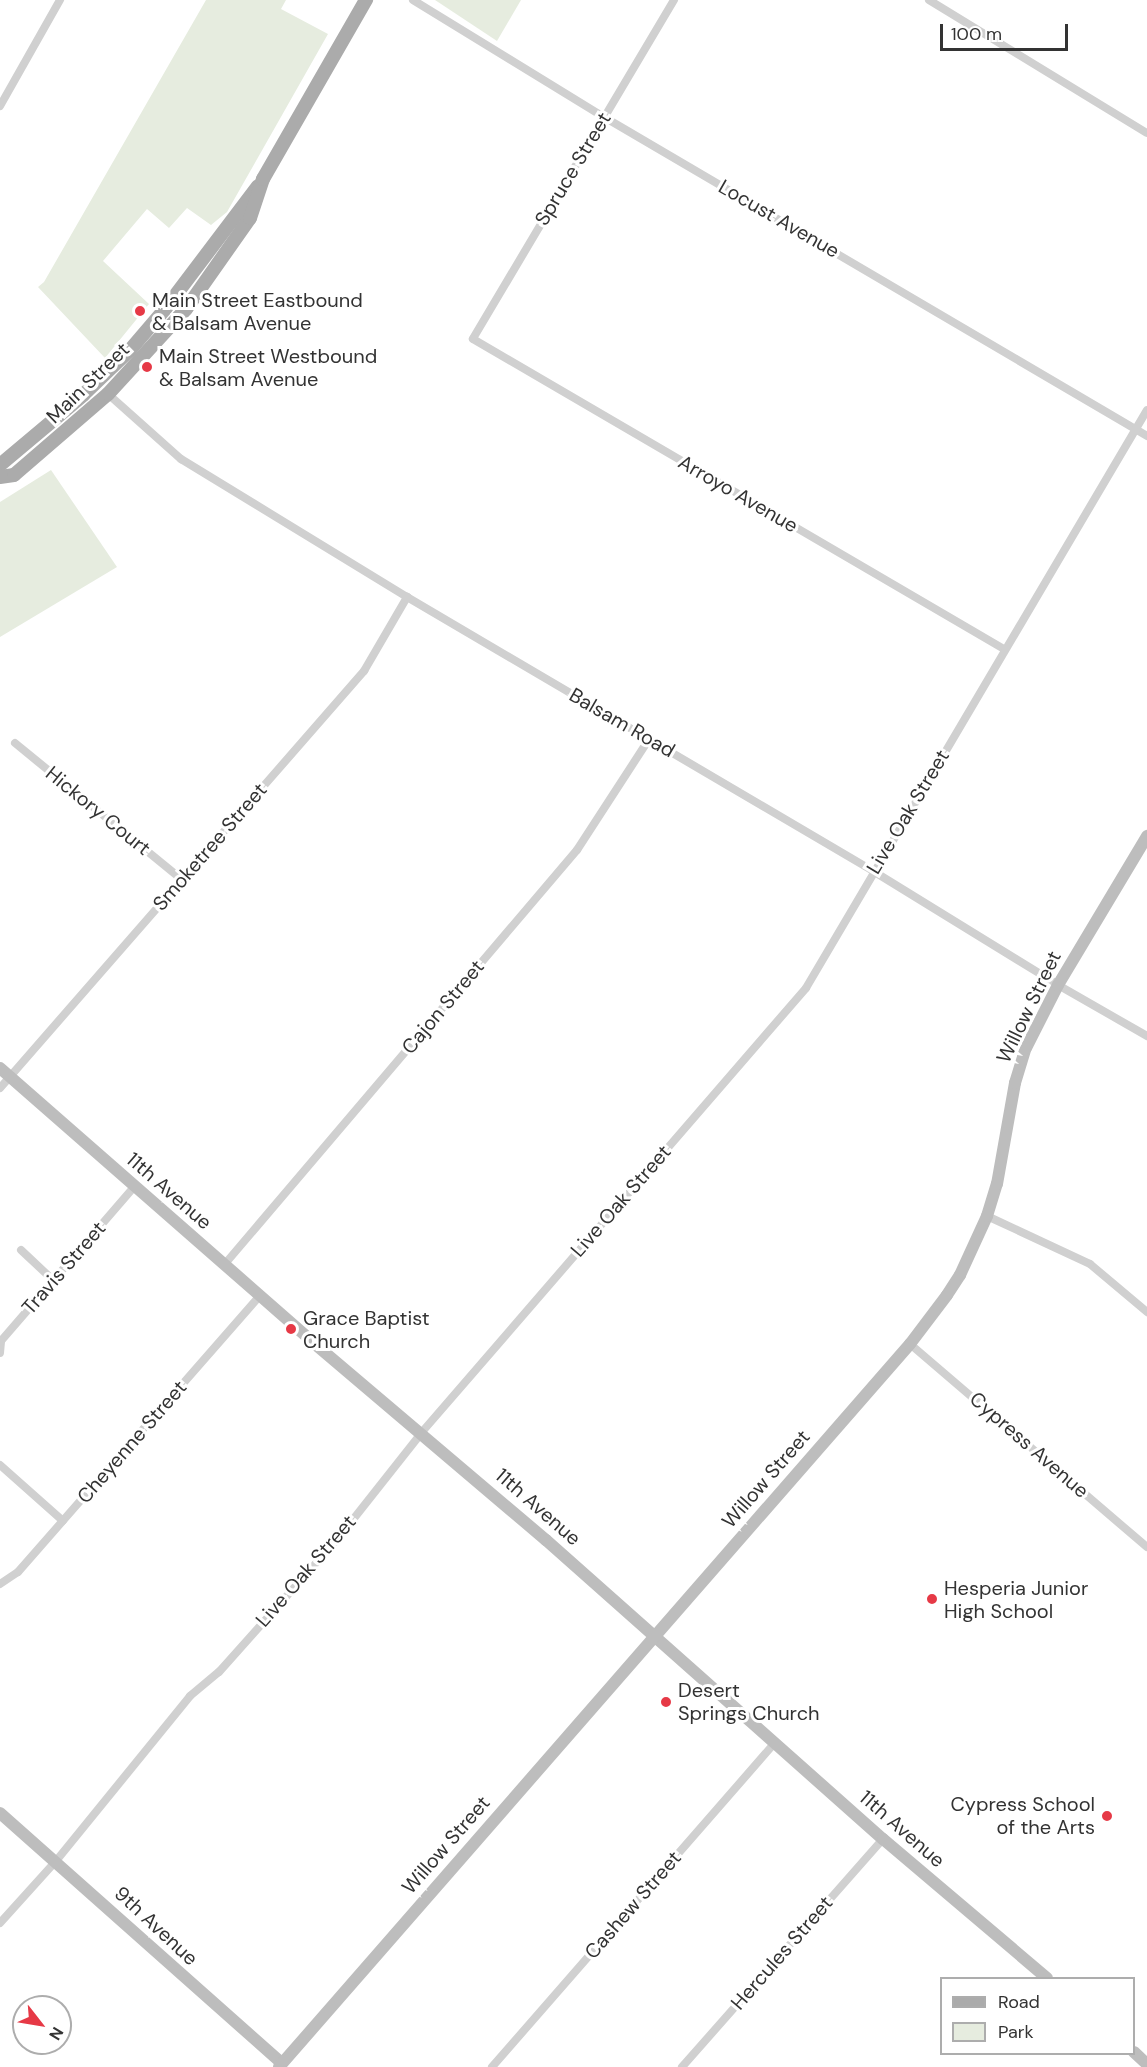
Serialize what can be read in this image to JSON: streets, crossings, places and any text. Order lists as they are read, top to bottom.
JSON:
{
  "streets": {
    "main road": ["Main Street"],
    "street": [
      "Spruce Street",
      "Locust Avenue",
      "Arroyo Avenue",
      "Balsam Road",
      "Hickory Court",
      "Live Oak Street",
      "Smoketree Street",
      "Cajon Street",
      "Willow Street",
      "11th Avenue",
      "Travis Street",
      "Cheyenne Street",
      "Cypress Avenue",
      "Cashew Street",
      "9th Avenue",
      "Hercules Street"
    ]
  },
  "crossings": [
    ["Spruce Street", "Locust Avenue"],
    ["Spruce Street", "Arroyo Avenue"],
    ["Locust Avenue", "Live Oak Street"],
    ["Main Street", "Balsam Road"],
    ["Arroyo Avenue", "Live Oak Street"],
    ["Balsam Road", "Live Oak Street"],
    ["Balsam Road", "Smoketree Street"],
    ["Balsam Road", "Cajon Street"],
    ["Balsam Road", "Willow Street"],
    ["Hickory Court", "Smoketree Street"],
    ["Live Oak Street", "11th Avenue"],
    ["Live Oak Street", "9th Avenue"],
    ["Smoketree Street", "11th Avenue"],
    ["Cajon Street", "11th Avenue"],
    ["Willow Street", "11th Avenue"],
    ["Willow Street", "Cypress Avenue"],
    ["Willow Street", "9th Avenue"],
    ["11th Avenue", "Travis Street"],
    ["11th Avenue", "Cheyenne Street"],
    ["11th Avenue", "Cashew Street"],
    ["11th Avenue", "Hercules Street"]
  ],
  "places": [
    "Main Street Eastbound & Balsam Avenue",
    "Main Street Westbound & Balsam Avenue",
    "Grace Baptist Church",
    "Hesperia Junior High School",
    "Desert Springs Church",
    "Cypress School of the Arts"
  ],
  "legend": ["Road", "Park"],
  "scale_bar": "100 m",
  "north": "bottom right"
}
